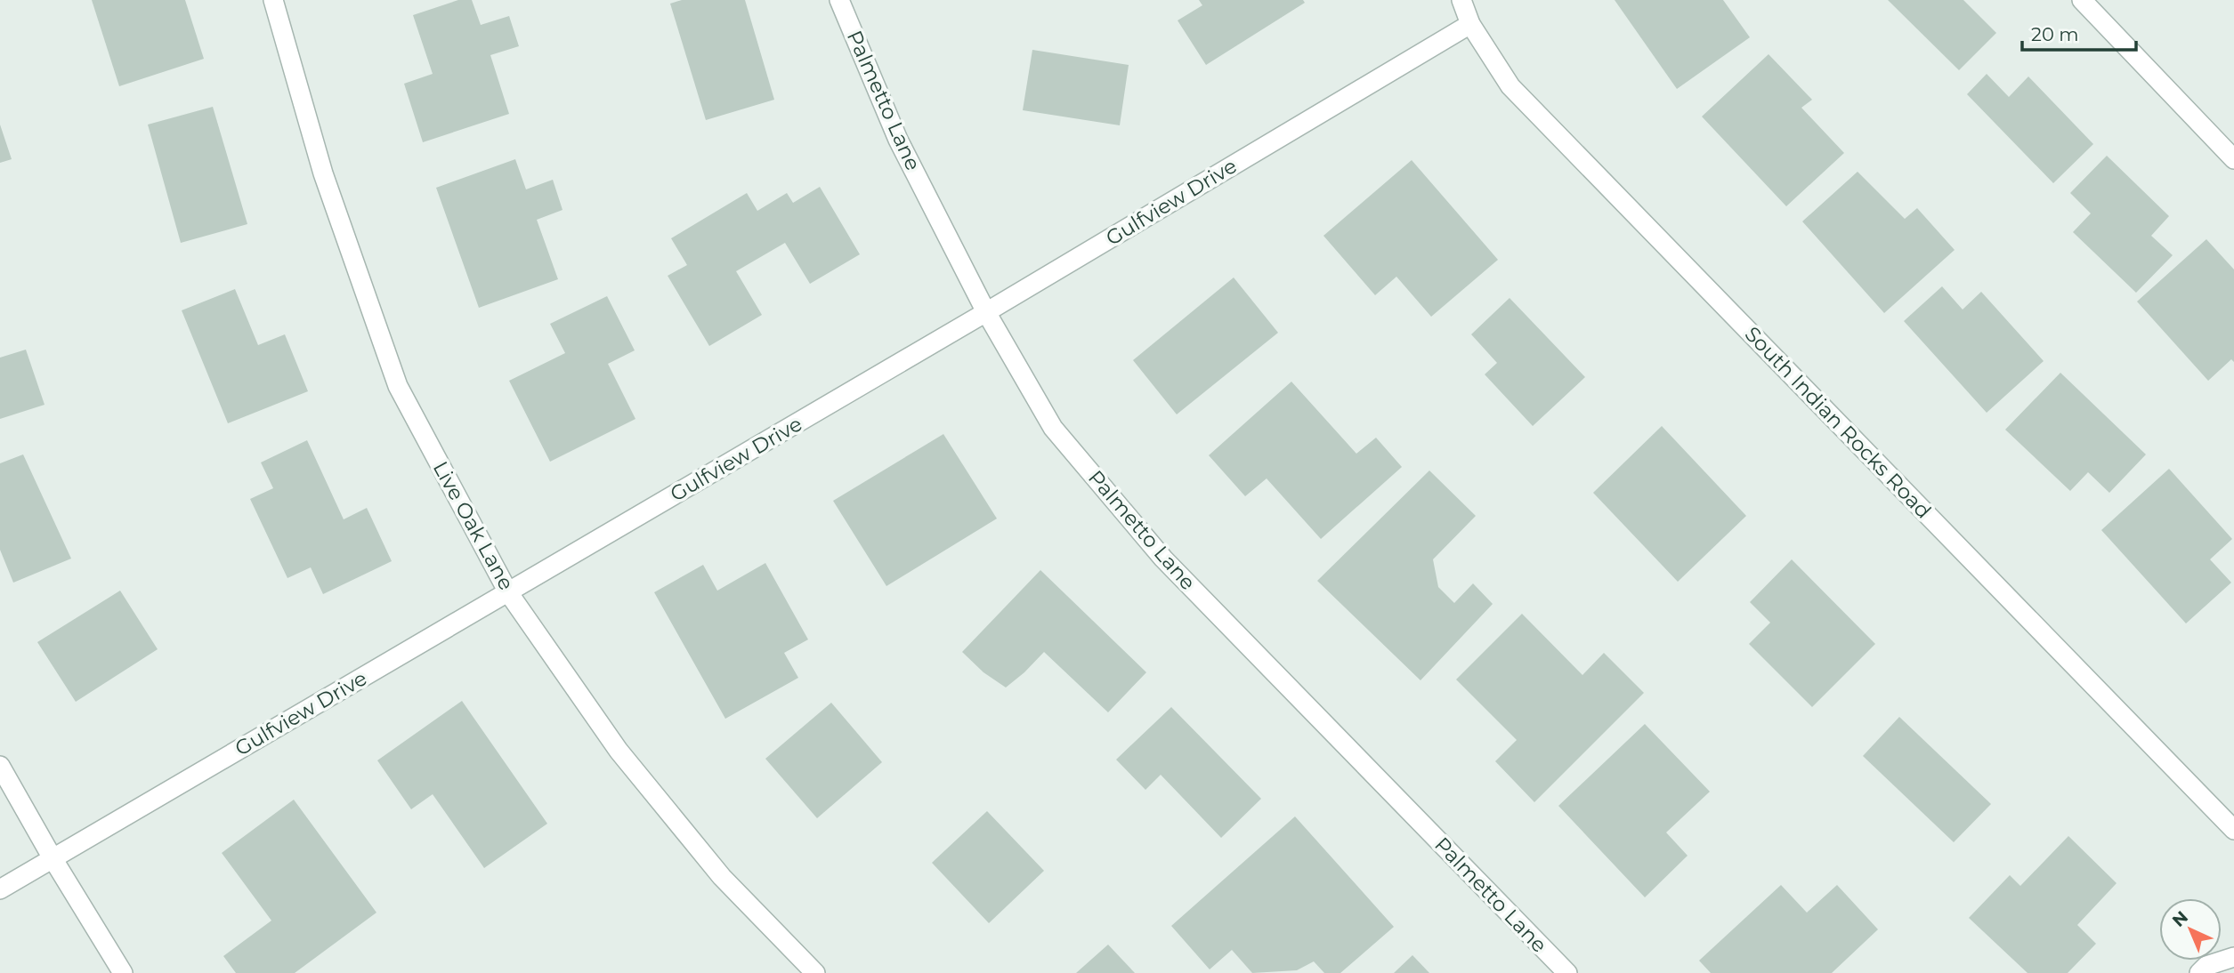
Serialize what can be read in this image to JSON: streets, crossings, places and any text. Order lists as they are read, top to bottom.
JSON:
{
  "streets": {
    "street": [
      "Palmetto Lane",
      "Gulfview Drive",
      "South Indian Rocks Road",
      "Live Oak Lane"
    ]
  },
  "crossings": [
    ["Palmetto Lane", "Gulfview Drive"],
    ["Gulfview Drive", "South Indian Rocks Road"],
    ["Gulfview Drive", "Live Oak Lane"]
  ],
  "scale_bar": "20 m",
  "north": "top left"
}
